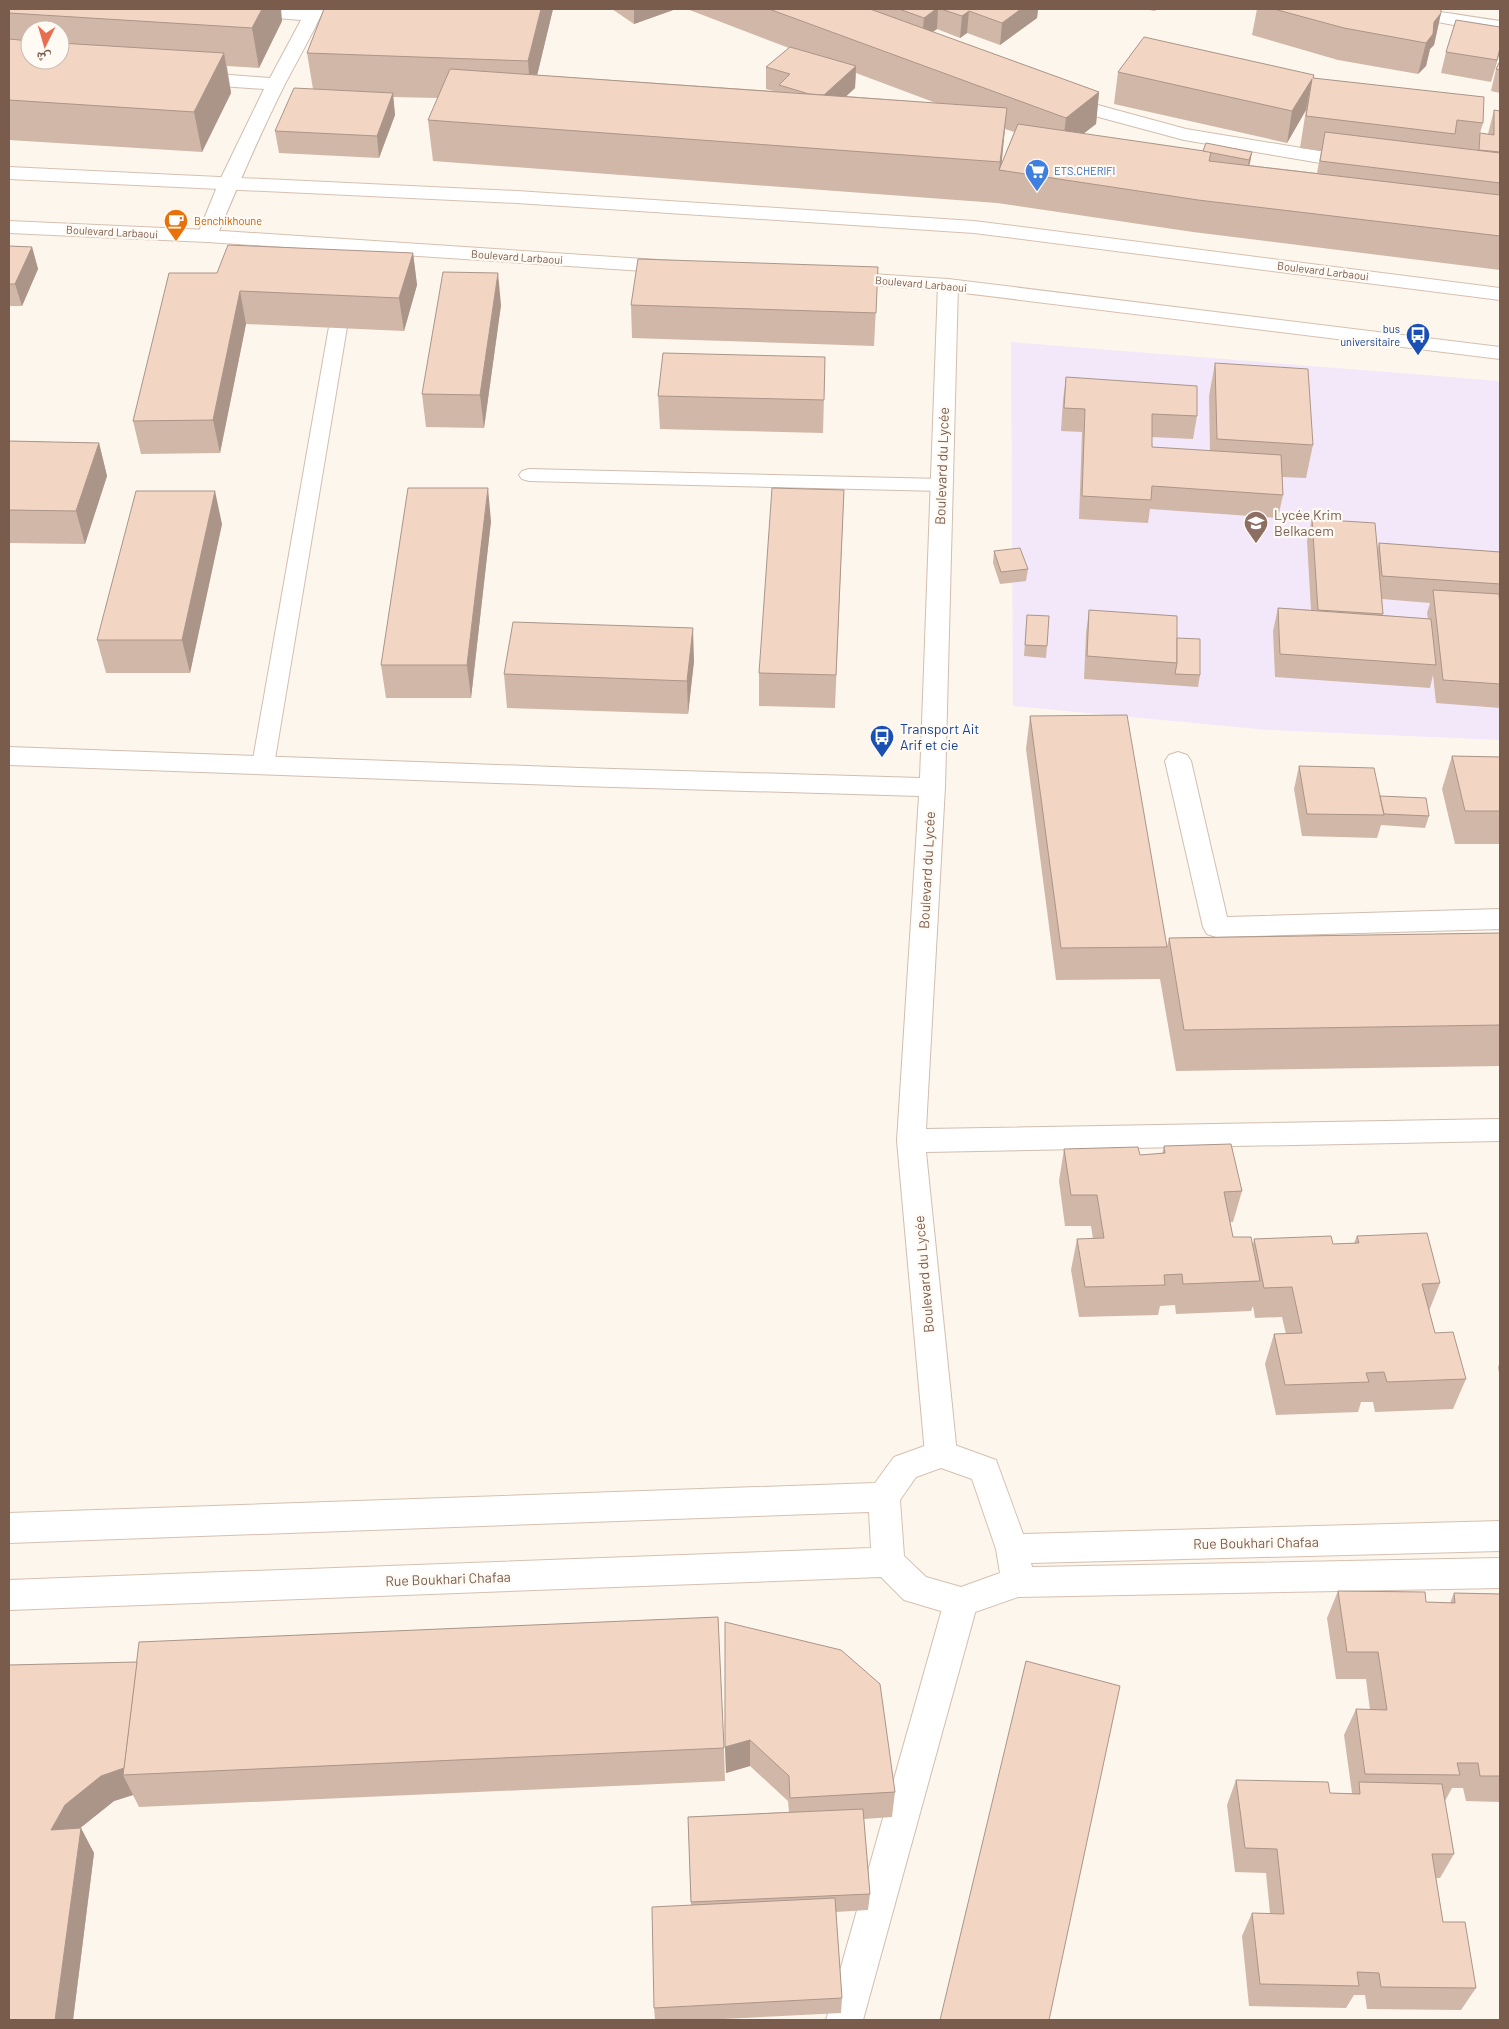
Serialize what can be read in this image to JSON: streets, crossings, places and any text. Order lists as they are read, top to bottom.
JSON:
{
  "streets": {
    "main road": ["Boulevard Larbaoui", "Boulevard du Lycée", "Rue Boukhari Chafaa"]
  },
  "crossings": [
    ["Boulevard Larbaoui", "Boulevard du Lycée"],
    ["Boulevard du Lycée", "Rue Boukhari Chafaa"]
  ],
  "places": {
    "supermarket": ["ETS.CHERIFI"],
    "cafe": ["Benchikhoune"],
    "bus stop": ["bus universitaire", "Transport Ait Arif et cie"],
    "school or university": ["Lycée Krim Belkacem"]
  },
  "north": "bottom"
}
